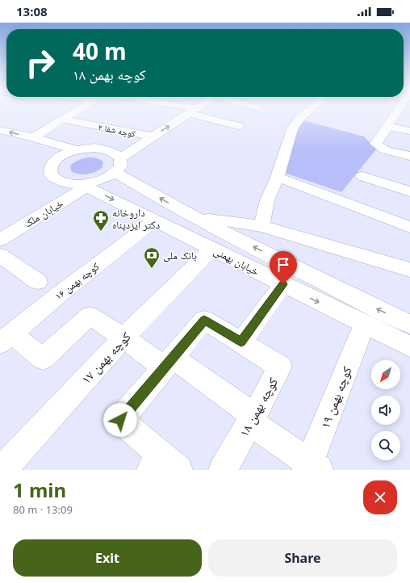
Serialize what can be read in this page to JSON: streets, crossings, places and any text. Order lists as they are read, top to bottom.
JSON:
{
  "streets": {
    "street": [
      "کوچه شفا ۲",
      "خیابان ملک",
      "خیابان بهمنی",
      "کوچه بهمن ۱۶",
      "کوچه بهمن ۱۷",
      "کوچه بهمن ۱۹",
      "کوچه بهمن ۱۸"
    ]
  },
  "crossings": [
    ["خیابان ملک", "خیابان بهمنی"],
    ["خیابان بهمنی", "کوچه بهمن ۱۶"],
    ["خیابان بهمنی", "کوچه بهمن ۱۷"],
    ["خیابان بهمنی", "کوچه بهمن ۱۹"]
  ],
  "places": {
    "pharmacy": ["داروخانه دکتر ایزدپناه"],
    "bank": ["بانک ملی"]
  },
  "north": "bottom left",
  "page": {
    "status": "13:08",
    "turn": ["40 m", "کوچه بهمن ۱۸"],
    "heading": ["1 min", "80 m · 13:09"],
    "buttons": ["Exit", "Share"]
  }
}
